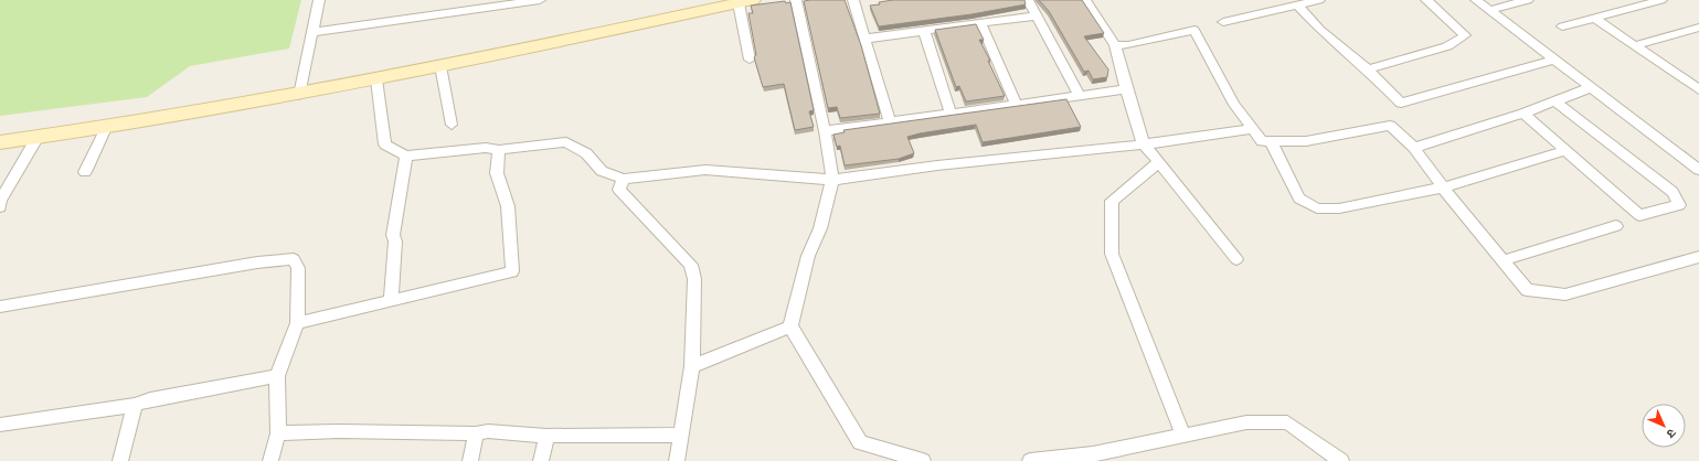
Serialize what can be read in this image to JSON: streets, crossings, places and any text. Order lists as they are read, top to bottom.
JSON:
{
  "north": "bottom right"
}
